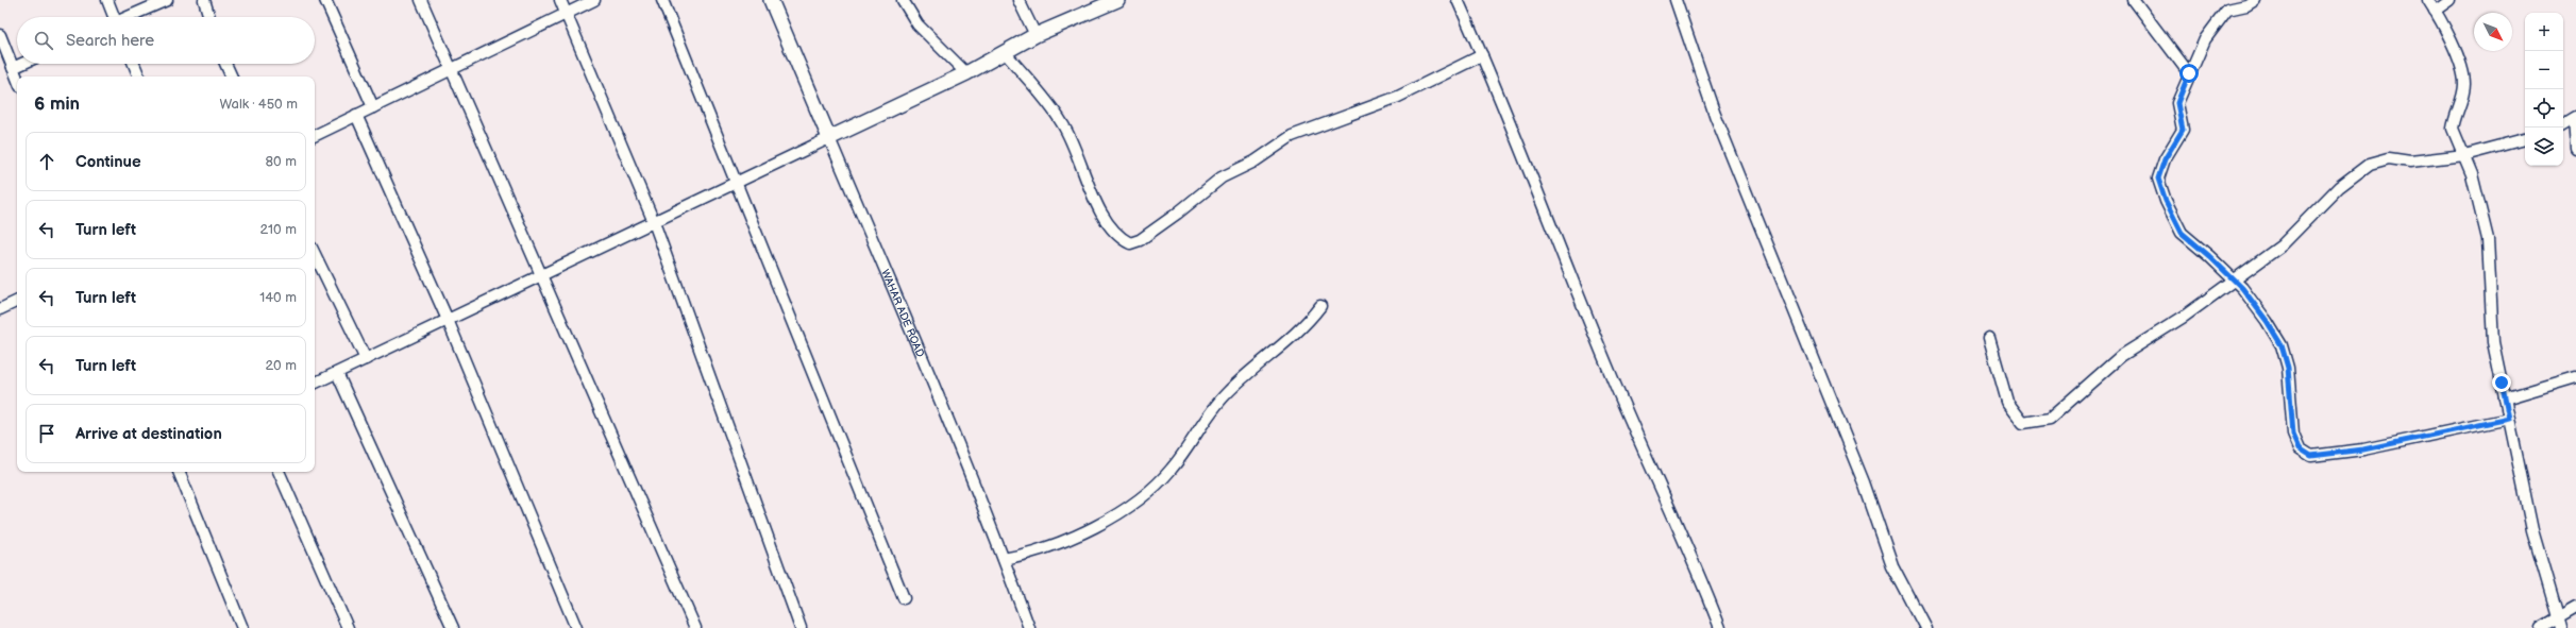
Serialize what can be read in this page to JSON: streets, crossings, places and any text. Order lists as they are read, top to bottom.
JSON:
{
  "streets": {
    "street": ["WAHAR ADE ROAD"]
  },
  "north": "bottom right",
  "page": {
    "map_buttons": ["+", "−"],
    "search": "Search here",
    "heading": ["6 min", "Walk · 450 m"],
    "list": [
      ["Continue", "80 m"],
      ["Turn left", "210 m"],
      ["Turn left", "140 m"],
      ["Turn left", "20 m"],
      "Arrive at destination"
    ]
  }
}
